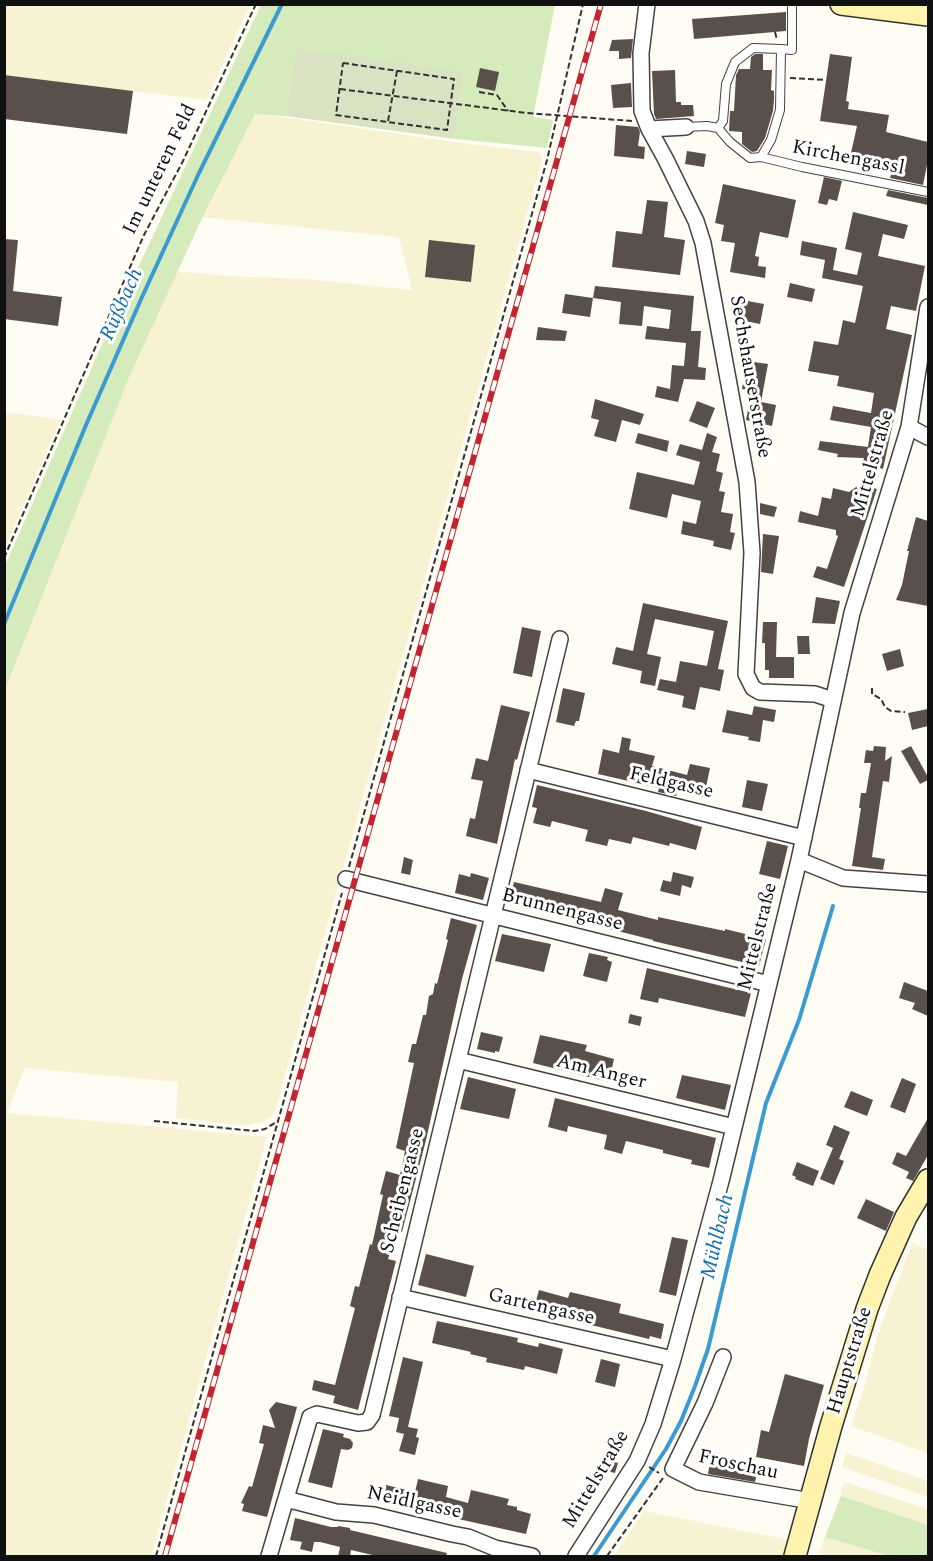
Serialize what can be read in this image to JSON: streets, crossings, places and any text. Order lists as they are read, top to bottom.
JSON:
{
  "streets": {
    "main road": ["Hauptstraße"],
    "street": [
      "Sechshauserstraße",
      "Mittelstraße",
      "Feldgasse",
      "Brunnengasse",
      "Am Anger",
      "Scheibengasse",
      "Gartengasse",
      "Froschau",
      "Neidlgasse"
    ],
    "lane": ["Kirchengassl"],
    "path": ["Im unteren Feld"]
  },
  "crossings": [
    ["Sechshauserstraße", "Mittelstraße"],
    ["Mittelstraße", "Feldgasse"],
    ["Mittelstraße", "Brunnengasse"],
    ["Mittelstraße", "Am Anger"],
    ["Mittelstraße", "Gartengasse"],
    ["Feldgasse", "Scheibengasse"],
    ["Brunnengasse", "Scheibengasse"],
    ["Am Anger", "Scheibengasse"],
    ["Scheibengasse", "Gartengasse"],
    ["Scheibengasse", "Neidlgasse"],
    ["Hauptstraße", "Froschau"]
  ],
  "water": ["Rußbach", "Mühlbach"]
}
